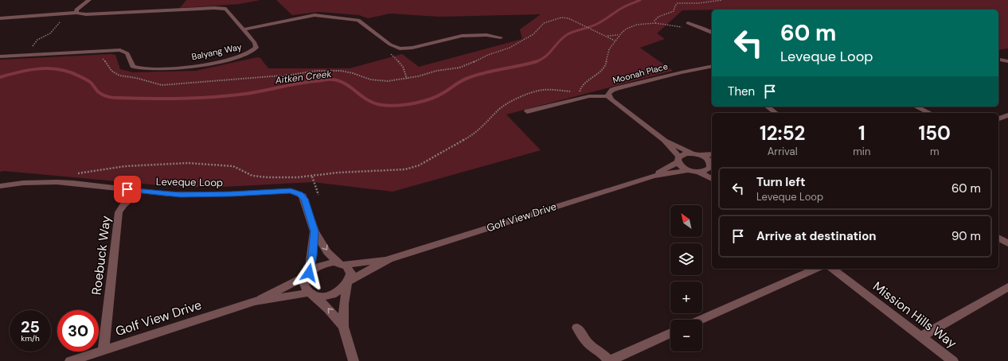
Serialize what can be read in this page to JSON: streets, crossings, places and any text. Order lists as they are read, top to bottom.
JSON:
{
  "streets": {
    "street": [
      "Balyang Way",
      "Moonah Place",
      "Leveque Loop",
      "Golf View Drive",
      "Roebuck Way",
      "Mission Hills Way"
    ]
  },
  "crossings": [
    ["Moonah Place", "Golf View Drive"],
    ["Leveque Loop", "Golf View Drive"],
    ["Leveque Loop", "Roebuck Way"],
    ["Golf View Drive", "Roebuck Way"]
  ],
  "water": ["Aitken Creek"],
  "north": "top left",
  "page": {
    "turn": ["60 m", "Leveque Loop"],
    "then": "Then",
    "eta": [
      "12:52",
      "Arrival",
      "1",
      "min",
      "150",
      "m"
    ],
    "list": [
      {
        "name": "Turn left",
        "note": "Leveque Loop",
        "value": "60 m"
      },
      {
        "name": "Arrive at destination",
        "value": "90 m"
      }
    ],
    "map_buttons": ["+", "−"],
    "speed": "25 km/h",
    "limit": "30"
  }
}
